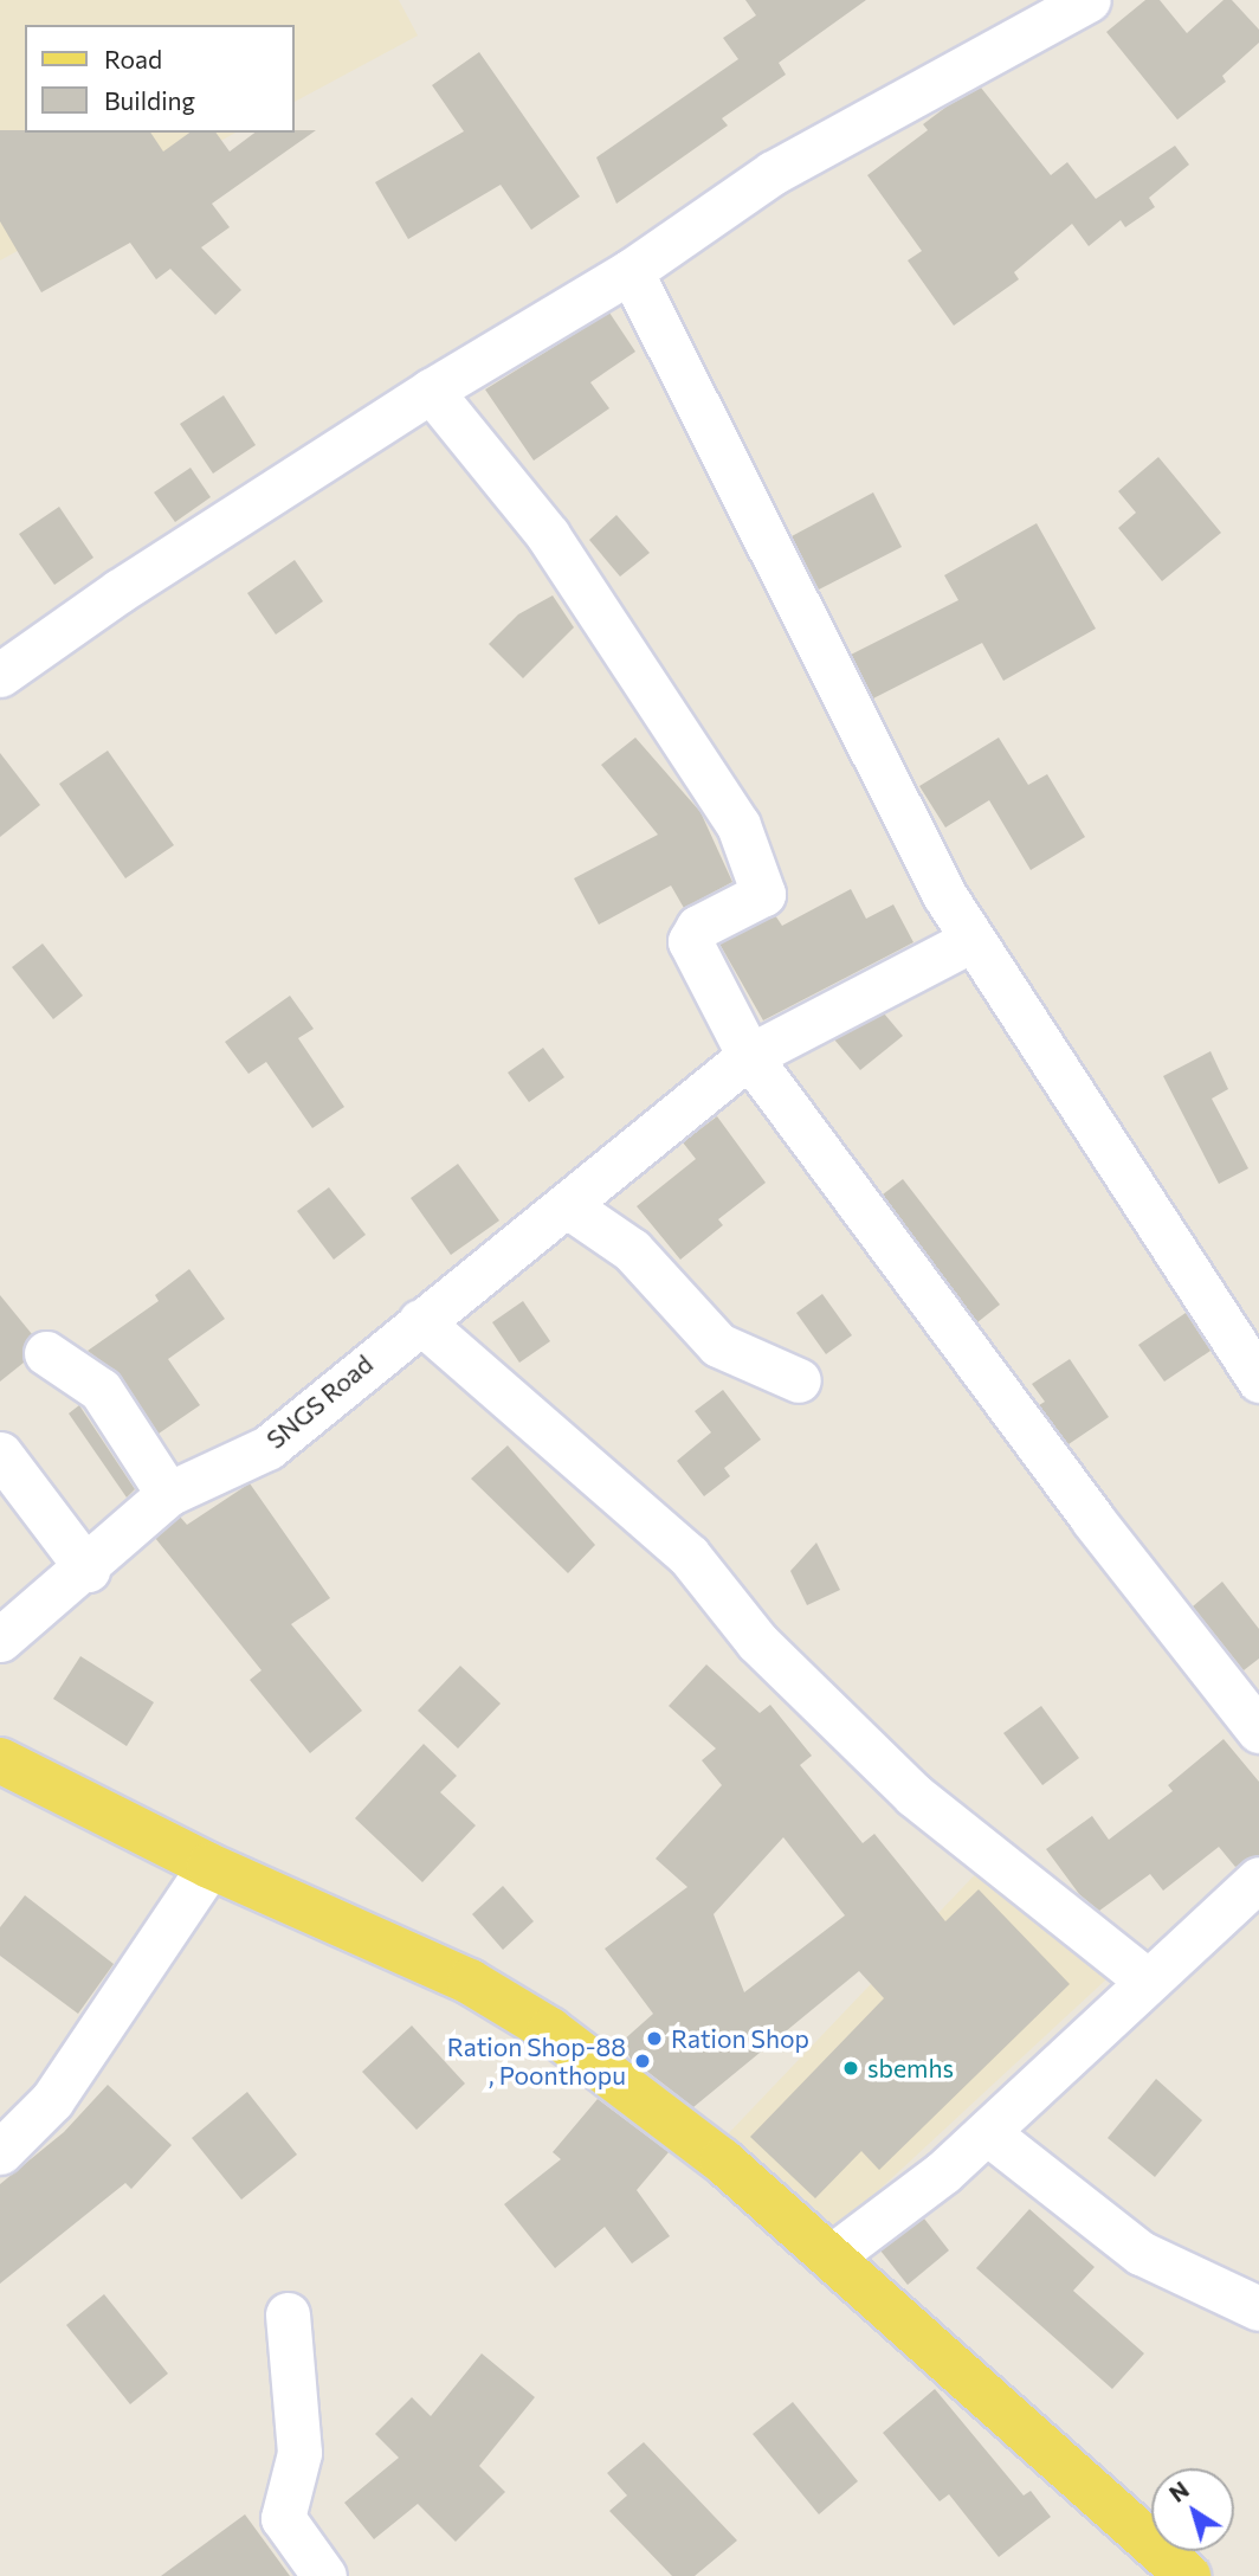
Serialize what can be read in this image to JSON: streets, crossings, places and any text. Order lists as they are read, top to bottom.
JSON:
{
  "streets": {
    "street": ["SNGS Road"]
  },
  "places": ["Ration Shop", "Ration Shop-88 , Poonthopu", "sbemhs"],
  "legend": ["Road", "Building"],
  "north": "top left"
}
